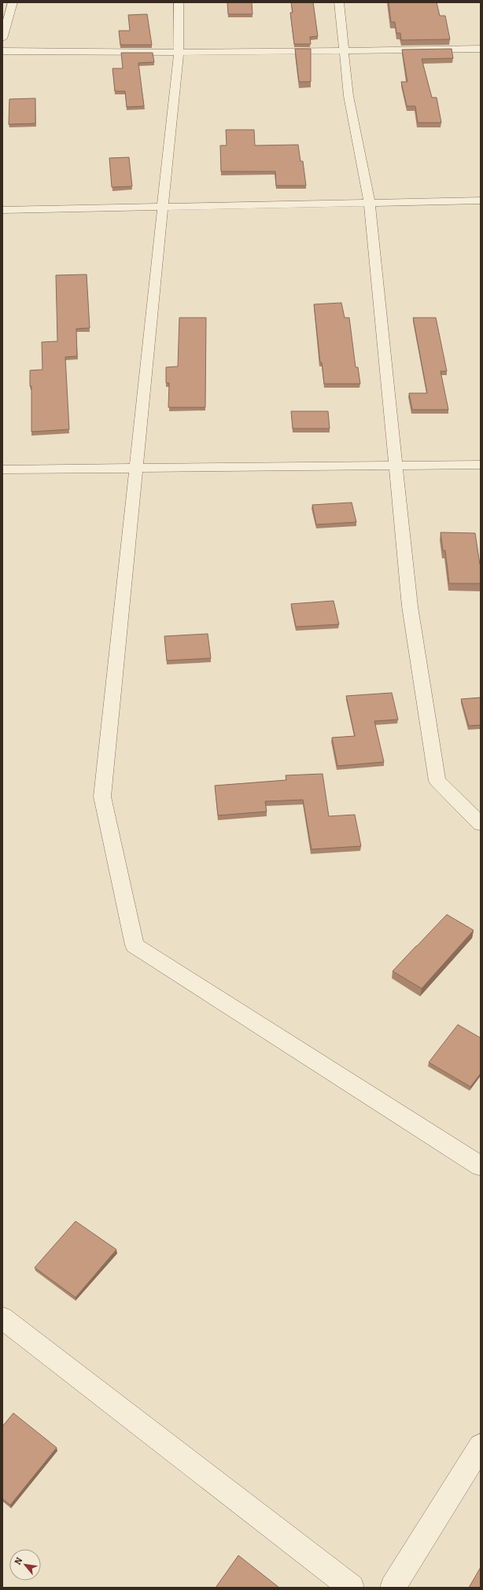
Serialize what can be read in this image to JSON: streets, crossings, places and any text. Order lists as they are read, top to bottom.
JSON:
{
  "north": "top left"
}
